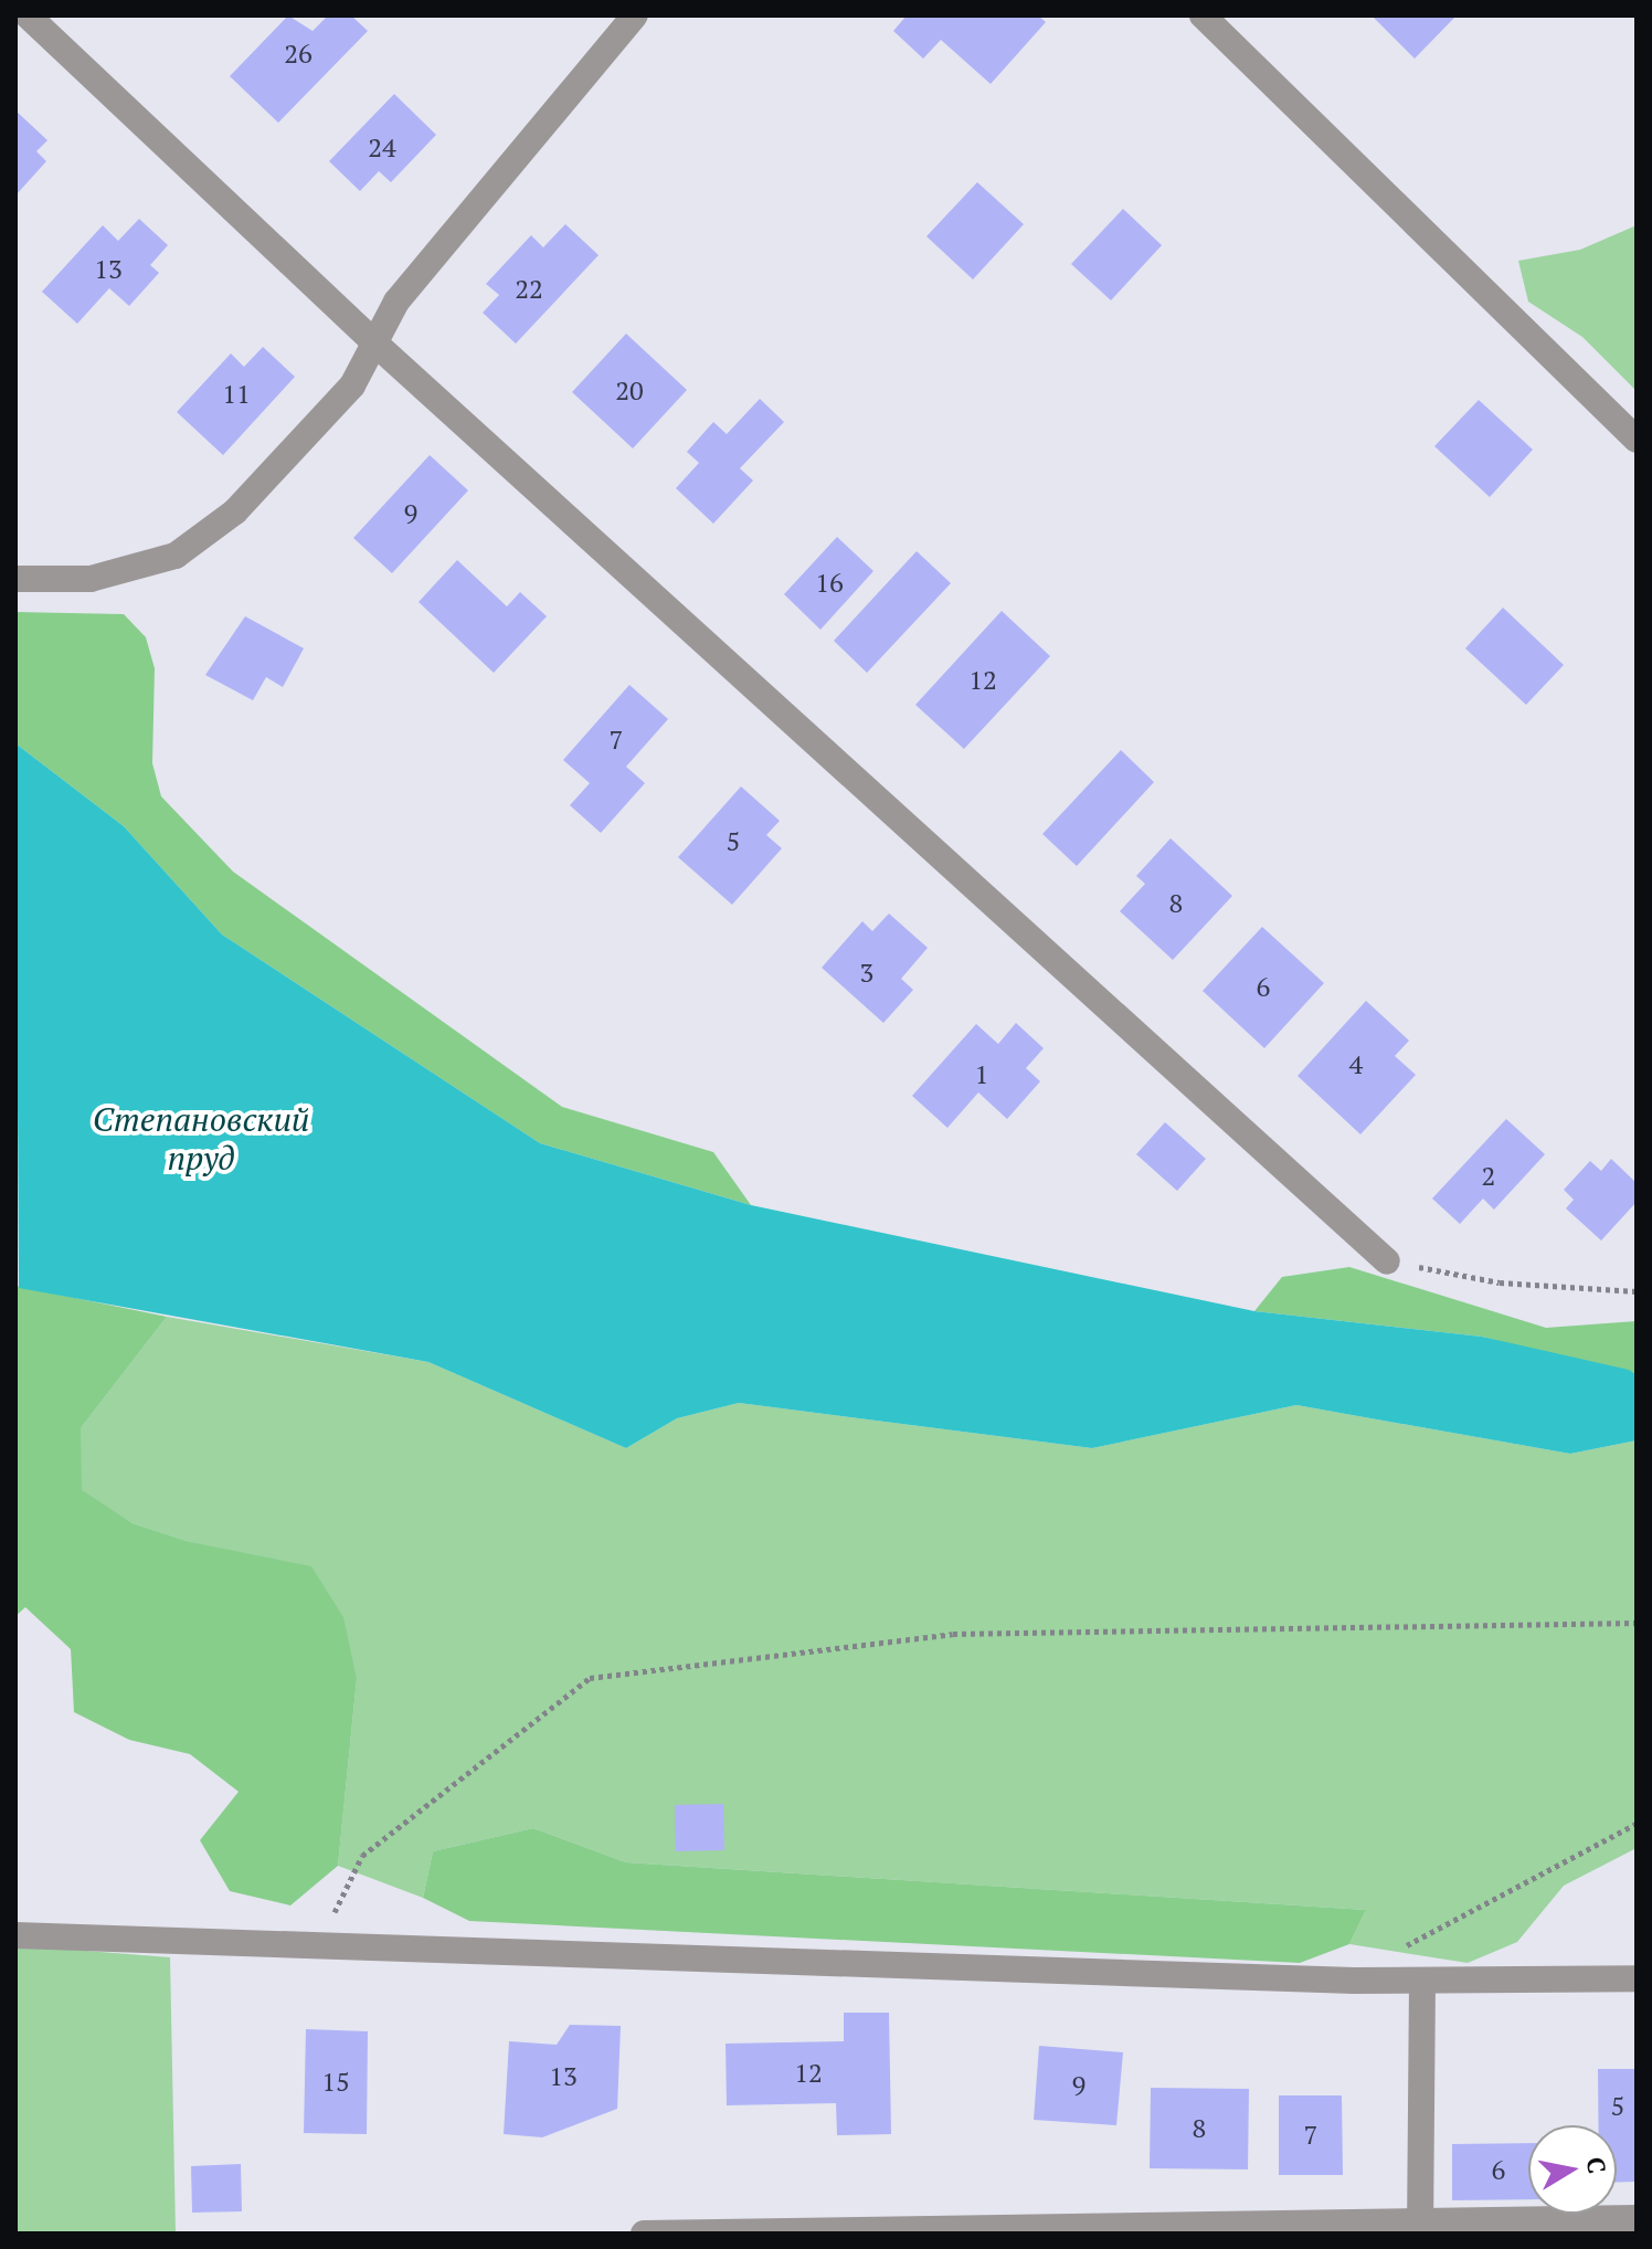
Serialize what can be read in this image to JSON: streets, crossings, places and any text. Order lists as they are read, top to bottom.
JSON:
{
  "water": ["Степановский пруд"],
  "house_numbers": [
    "26",
    "24",
    "13",
    "22",
    "20",
    "11",
    "9",
    "16",
    "12",
    "7",
    "5",
    "8",
    "3",
    "6",
    "4",
    "1",
    "2",
    "12",
    "13",
    "15",
    "9",
    "5",
    "8",
    "7",
    "6"
  ],
  "north": "right"
}
